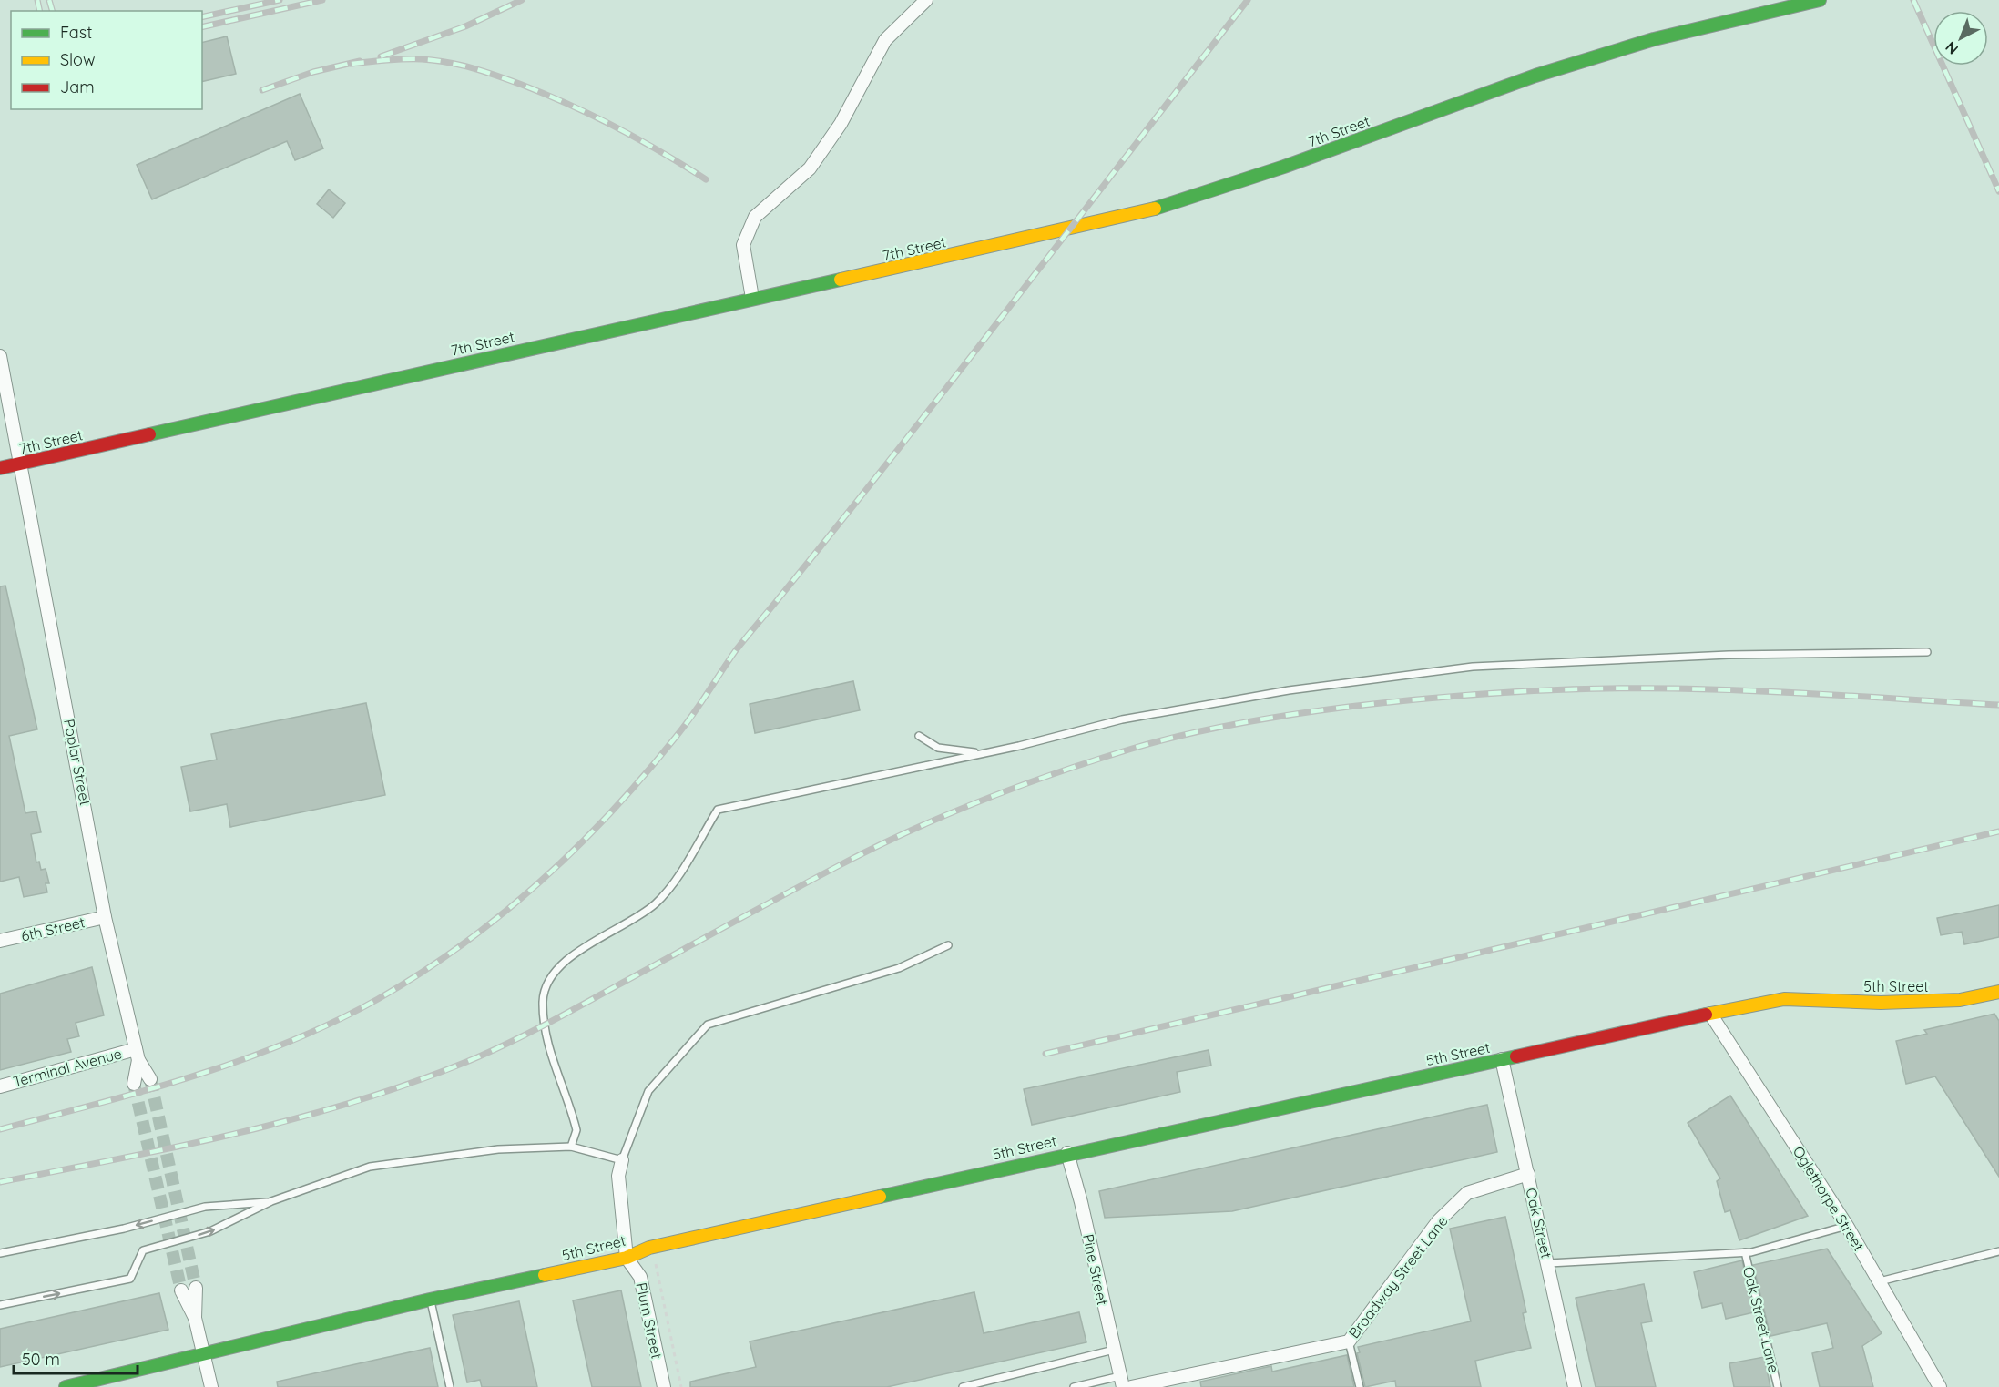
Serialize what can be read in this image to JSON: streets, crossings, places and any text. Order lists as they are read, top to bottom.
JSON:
{
  "streets": {
    "street": [
      "7th Street",
      "Poplar Street",
      "6th Street",
      "5th Street",
      "Terminal Avenue",
      "Oglethorpe Street",
      "Oak Street",
      "Pine Street",
      "Broadway Street Lane",
      "Plum Street"
    ],
    "lane": ["Oak Street Lane"]
  },
  "crossings": [
    ["7th Street", "Poplar Street"],
    ["Poplar Street", "6th Street"],
    ["Poplar Street", "Terminal Avenue"],
    ["5th Street", "Oglethorpe Street"],
    ["5th Street", "Oak Street"],
    ["5th Street", "Pine Street"],
    ["5th Street", "Plum Street"],
    ["Oak Street", "Broadway Street Lane"]
  ],
  "legend": ["Fast", "Slow", "Jam"],
  "scale_bar": "50 m",
  "north": "bottom left"
}
